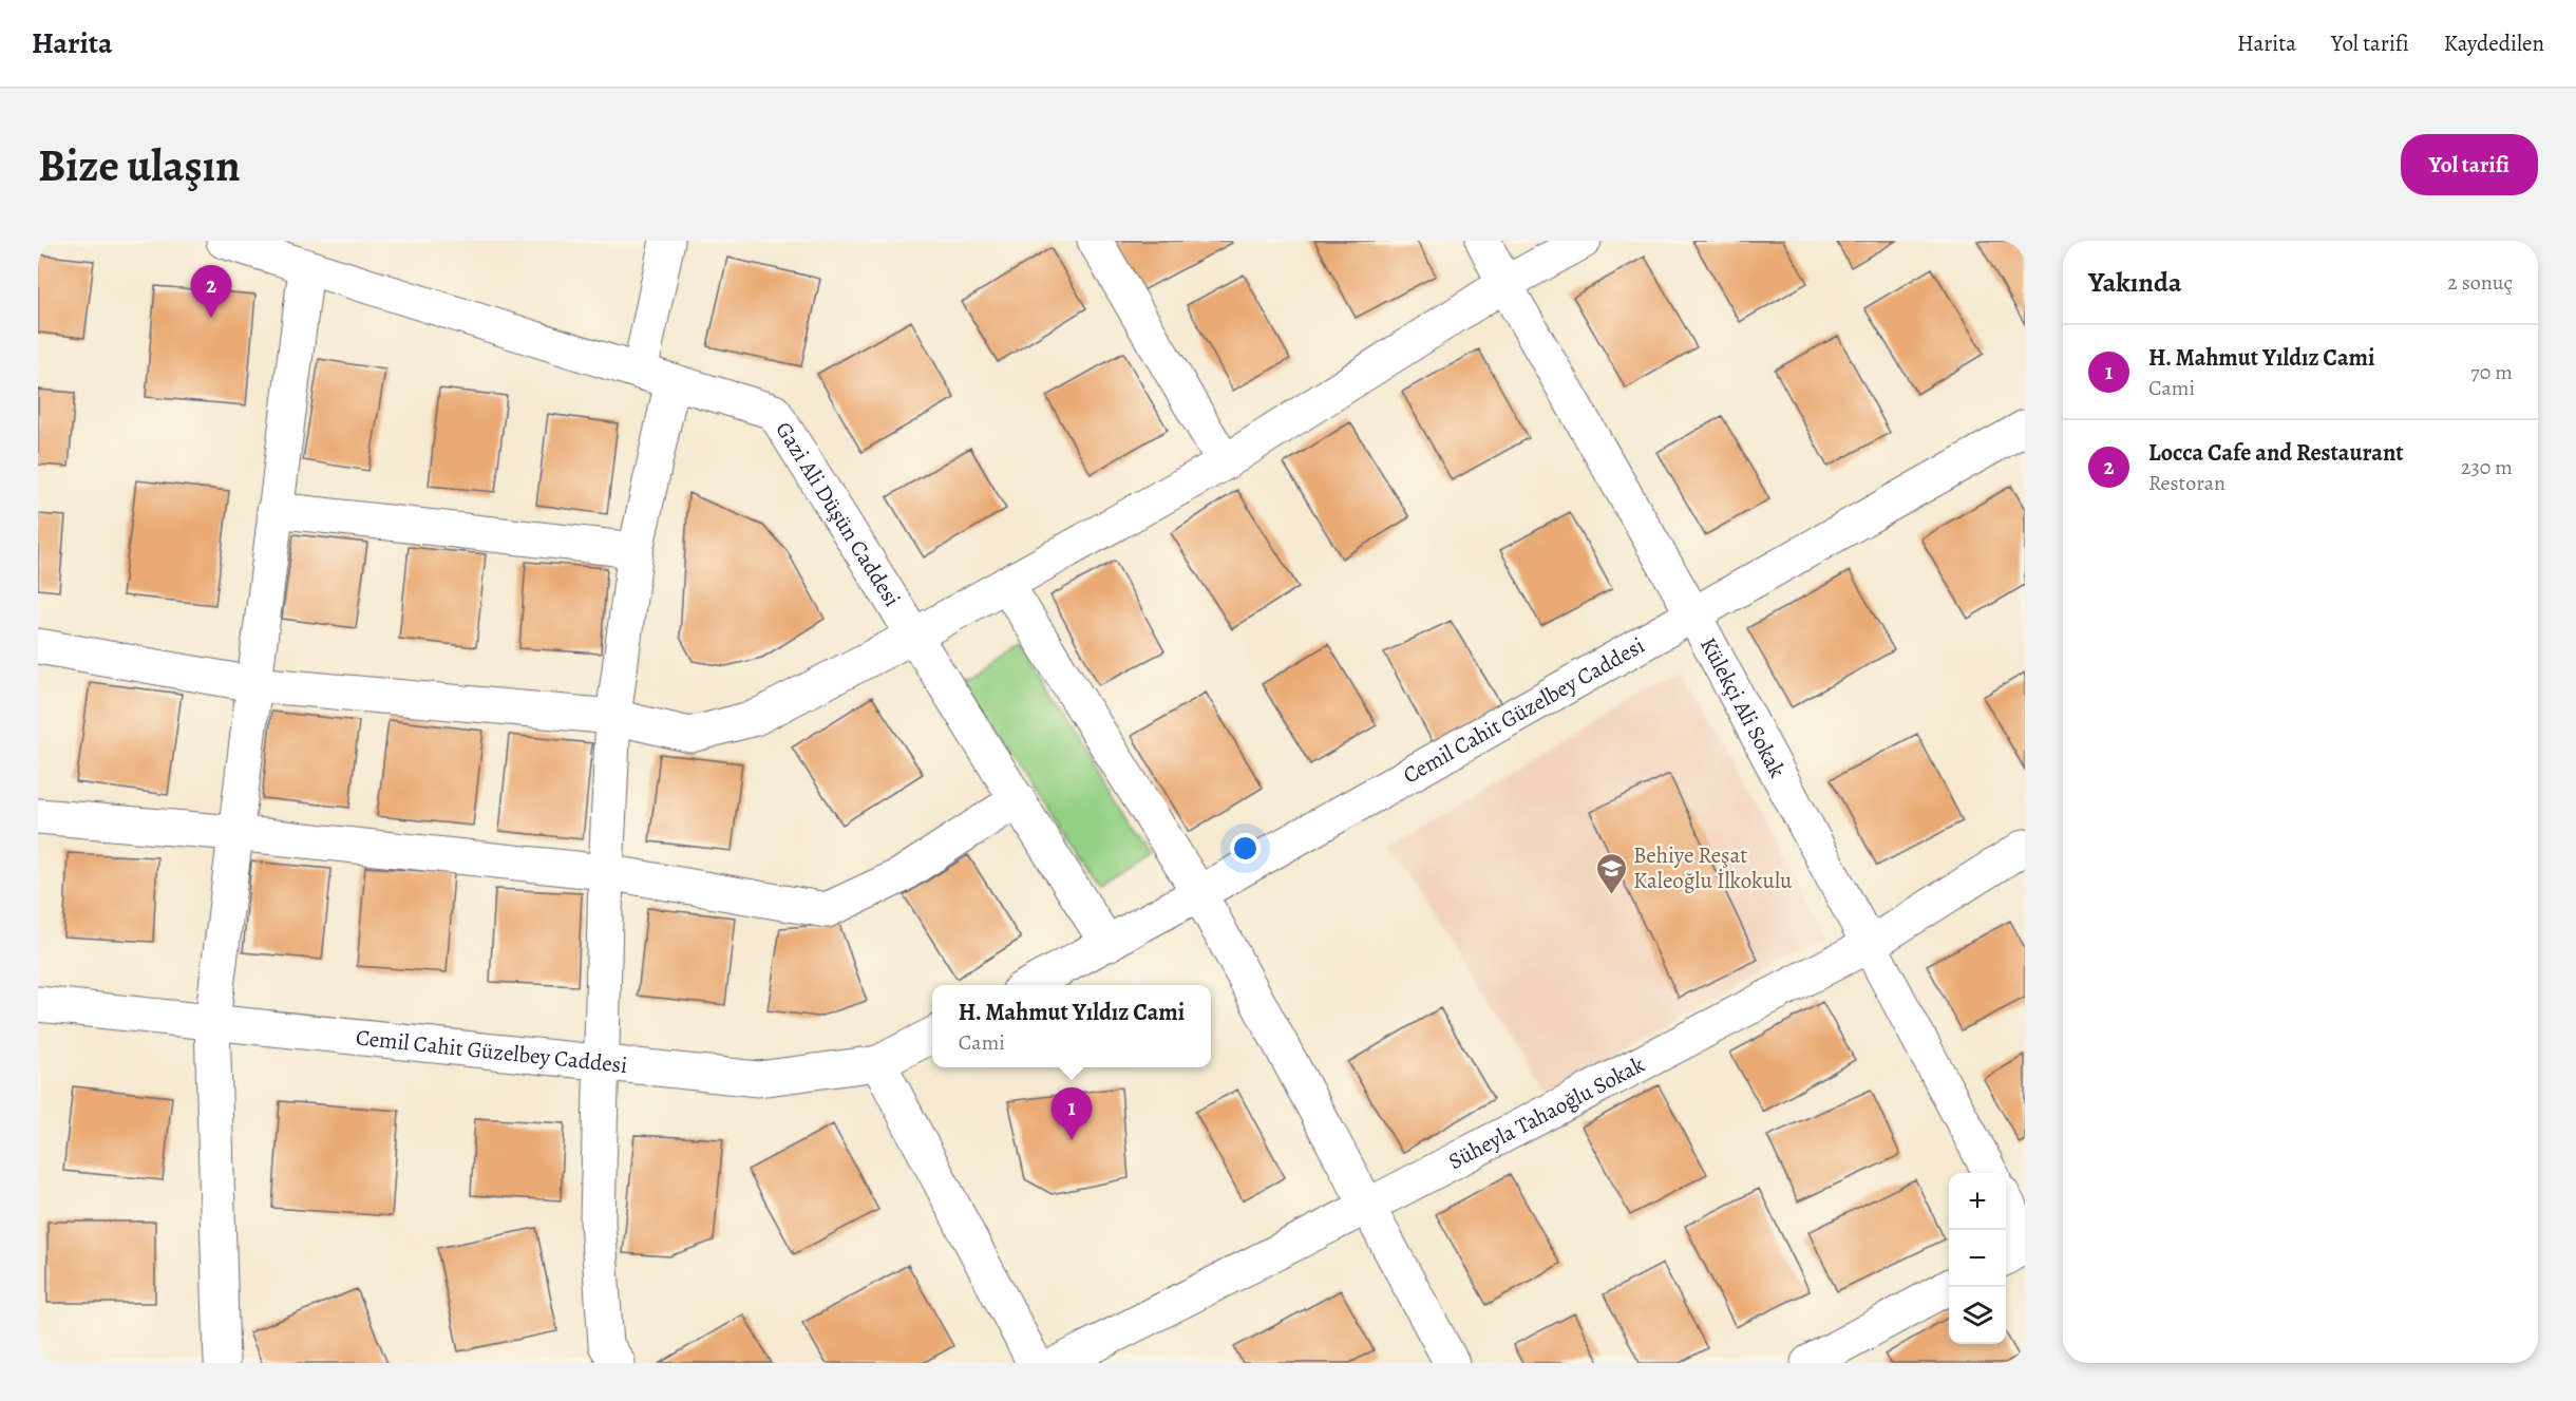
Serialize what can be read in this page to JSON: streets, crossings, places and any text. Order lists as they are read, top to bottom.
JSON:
{
  "streets": {
    "street": [
      "Gazi Ali Düşün Caddesi",
      "Külekçi Ali Sokak",
      "Cemil Cahit Güzelbey Caddesi",
      "Süheyla Tahaoğlu Sokak"
    ]
  },
  "crossings": [
    ["Gazi Ali Düşün Caddesi", "Cemil Cahit Güzelbey Caddesi"],
    ["Külekçi Ali Sokak", "Cemil Cahit Güzelbey Caddesi"],
    ["Külekçi Ali Sokak", "Süheyla Tahaoğlu Sokak"]
  ],
  "places": {
    "school or university": ["Behiye Reşat Kaleoğlu İlkokulu"]
  },
  "page": {
    "header": "Harita",
    "nav": ["Harita", "Yol tarifi", "Kaydedilen"],
    "buttons": "Yol tarifi",
    "title": "Bize ulaşın",
    "heading": ["Yakında", "2 sonuç"],
    "pins": ["2", "1"],
    "list": [
      {
        "mark": "1",
        "name": "H. Mahmut Yıldız Cami",
        "note": "Cami",
        "value": "70 m"
      },
      {
        "mark": "2",
        "name": "Locca Cafe and Restaurant",
        "note": "Restoran",
        "value": "230 m"
      }
    ],
    "popup": ["H. Mahmut Yıldız Cami", "Cami"],
    "map_buttons": ["+", "−"]
  }
}
